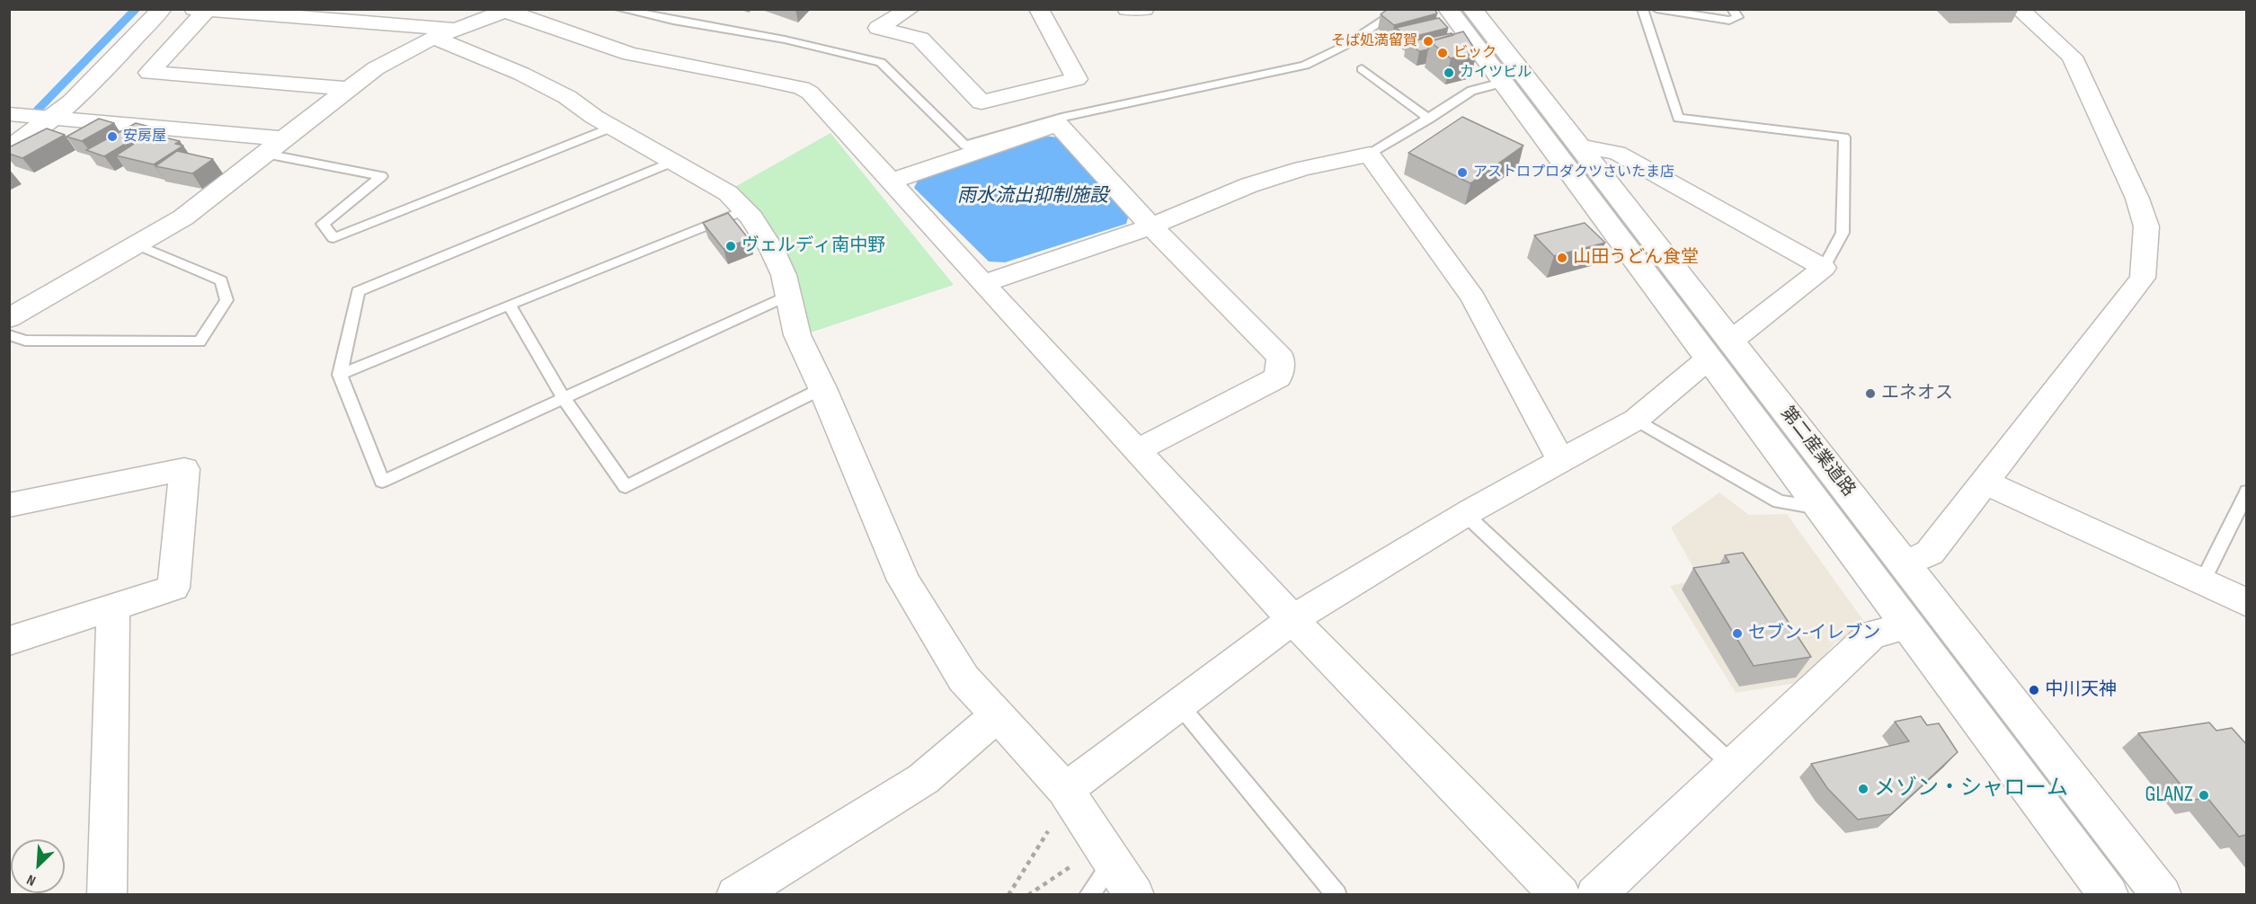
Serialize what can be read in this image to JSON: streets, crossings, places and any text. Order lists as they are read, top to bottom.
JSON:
{
  "streets": {
    "street": ["第二産業道路"]
  },
  "water": ["雨水流出抑制施設"],
  "places": [
    "そば処満留賀",
    "ビック",
    "カイツビル",
    "安房屋",
    "アストロプロダクツさいたま店",
    "ヴェルディ南中野",
    "山田うどん食堂",
    "エネオス",
    "セブン-イレブン",
    "中川天神",
    "メゾン・シャローム",
    "GLANZ"
  ],
  "north": "bottom left"
}
